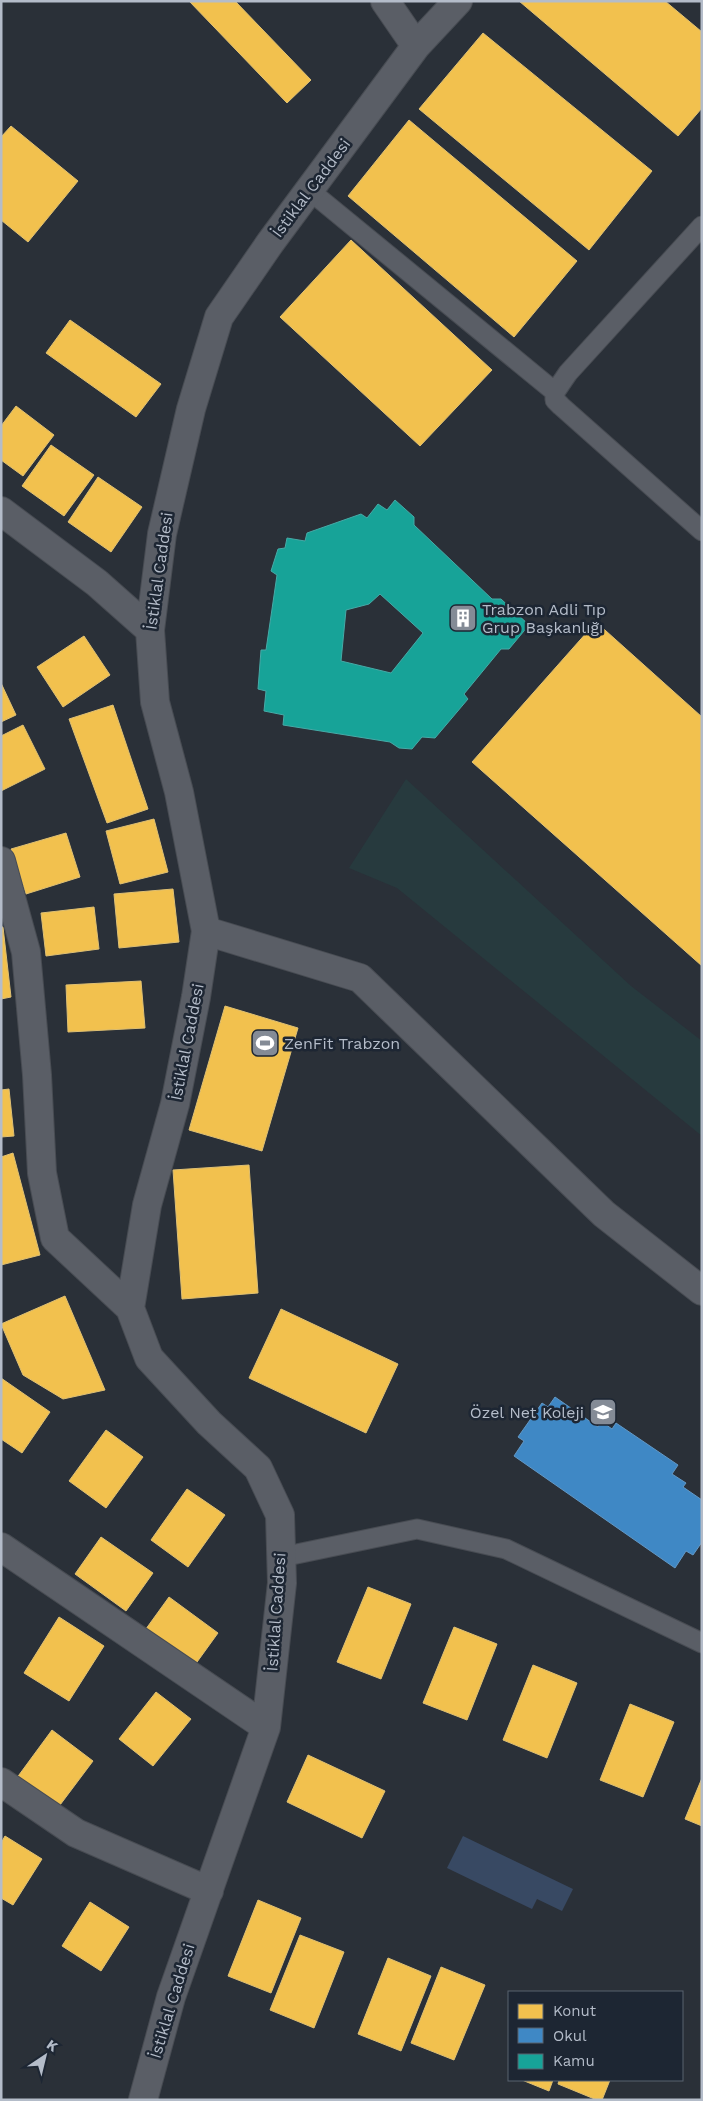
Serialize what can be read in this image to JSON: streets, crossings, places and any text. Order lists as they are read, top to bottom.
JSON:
{
  "streets": {
    "street": ["İstiklal Caddesi"]
  },
  "places": {
    "building": ["Trabzon Adli Tıp Grup Başkanlığı"],
    "sports": ["ZenFit Trabzon"],
    "school or university": ["Özel Net Koleji"]
  },
  "legend": ["Konut", "Okul", "Kamu"],
  "north": "top right"
}
